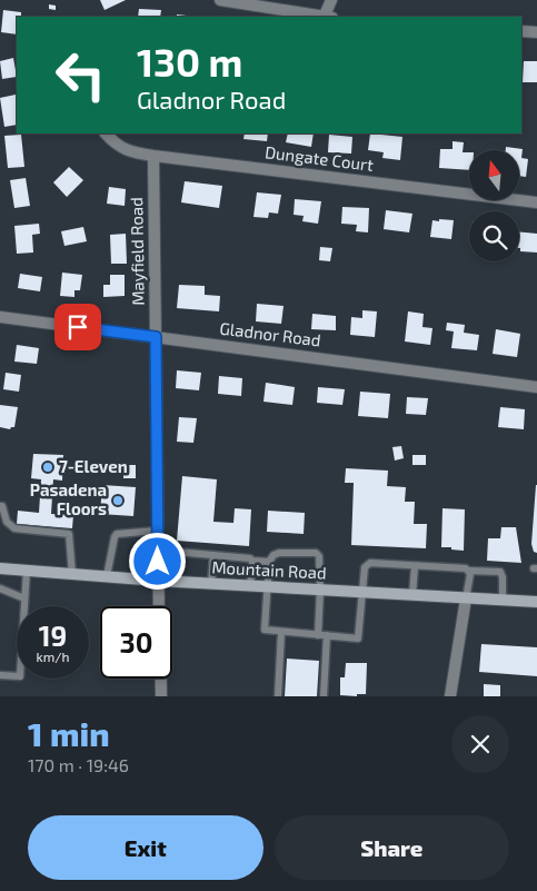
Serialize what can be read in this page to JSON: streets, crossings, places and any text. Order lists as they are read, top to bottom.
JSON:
{
  "streets": {
    "main road": ["Mountain Road"],
    "street": ["Dungate Court", "Mayfield Road", "Gladnor Road"]
  },
  "crossings": [
    ["Dungate Court", "Mayfield Road"],
    ["Mayfield Road", "Gladnor Road"],
    ["Mayfield Road", "Mountain Road"]
  ],
  "places": ["7-Eleven", "Pasadena Floors"],
  "north": "top",
  "page": {
    "turn": ["130 m", "Gladnor Road"],
    "speed": "19 km/h",
    "limit": "30",
    "heading": ["1 min", "170 m · 19:46"],
    "buttons": ["Exit", "Share"]
  }
}
